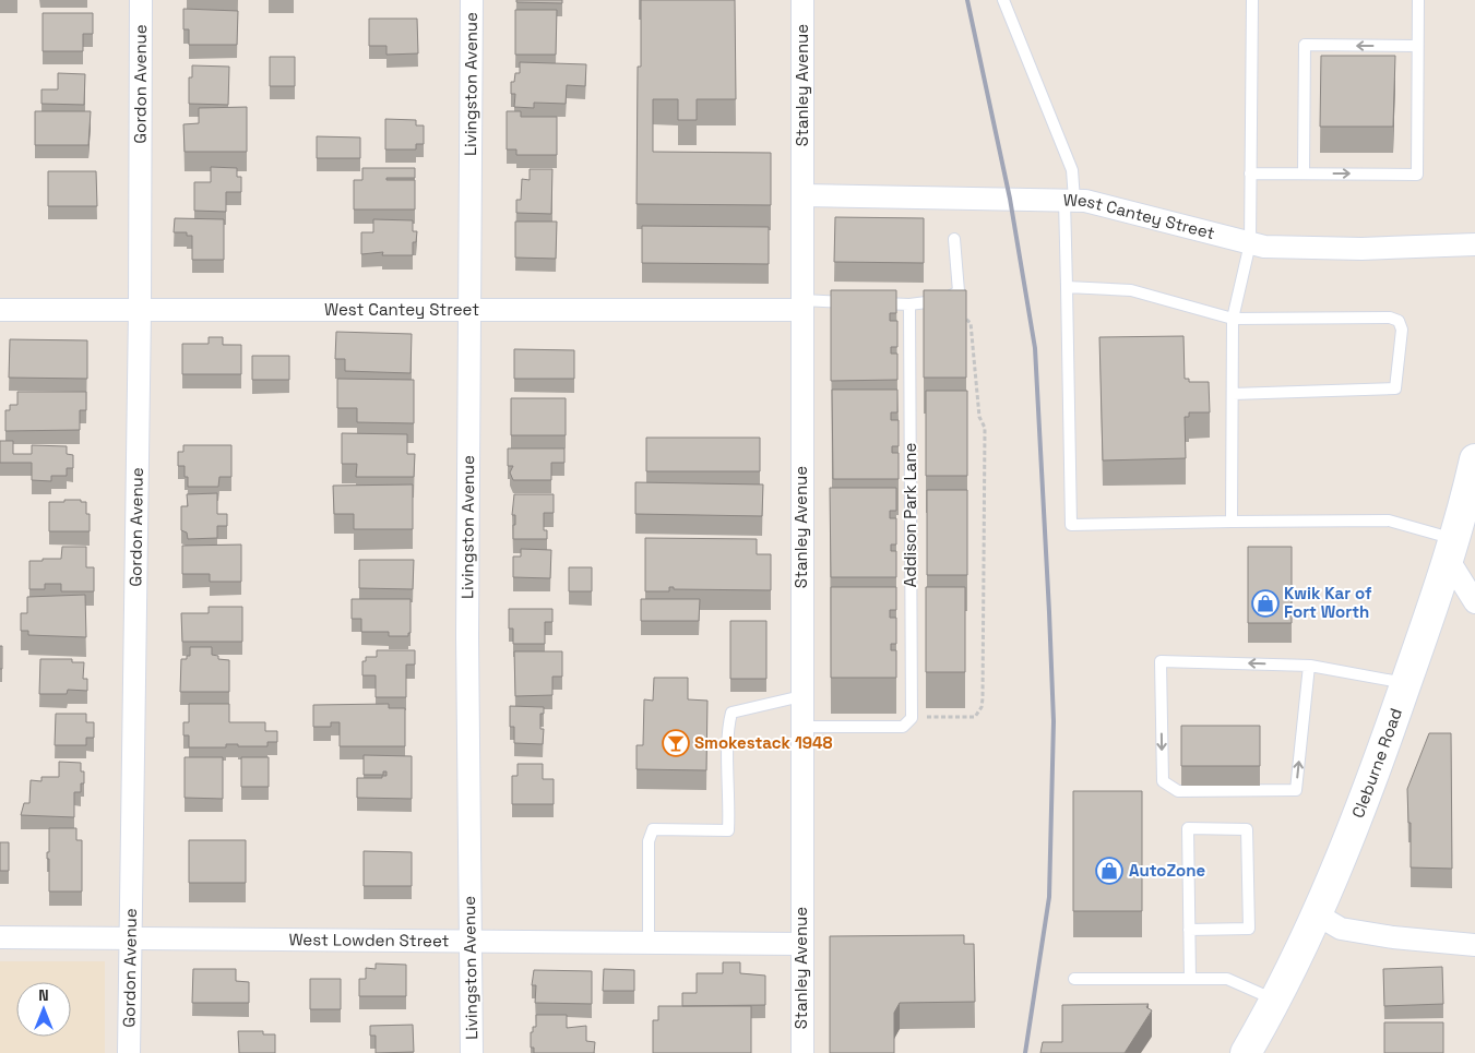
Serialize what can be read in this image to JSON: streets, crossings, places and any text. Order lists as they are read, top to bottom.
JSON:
{
  "streets": {
    "main road": ["Cleburne Road"],
    "street": [
      "Gordon Avenue",
      "Livingston Avenue",
      "Stanley Avenue",
      "West Cantey Street",
      "West Lowden Street"
    ],
    "lane": ["Addison Park Lane"]
  },
  "crossings": [
    ["Gordon Avenue", "West Cantey Street"],
    ["Gordon Avenue", "West Lowden Street"],
    ["Livingston Avenue", "West Cantey Street"],
    ["Livingston Avenue", "West Lowden Street"],
    ["Stanley Avenue", "West Cantey Street"],
    ["Stanley Avenue", "West Lowden Street"]
  ],
  "places": {
    "shop": ["Kwik Kar of Fort Worth", "AutoZone"],
    "bar": ["Smokestack 1948"]
  },
  "north": "top"
}
